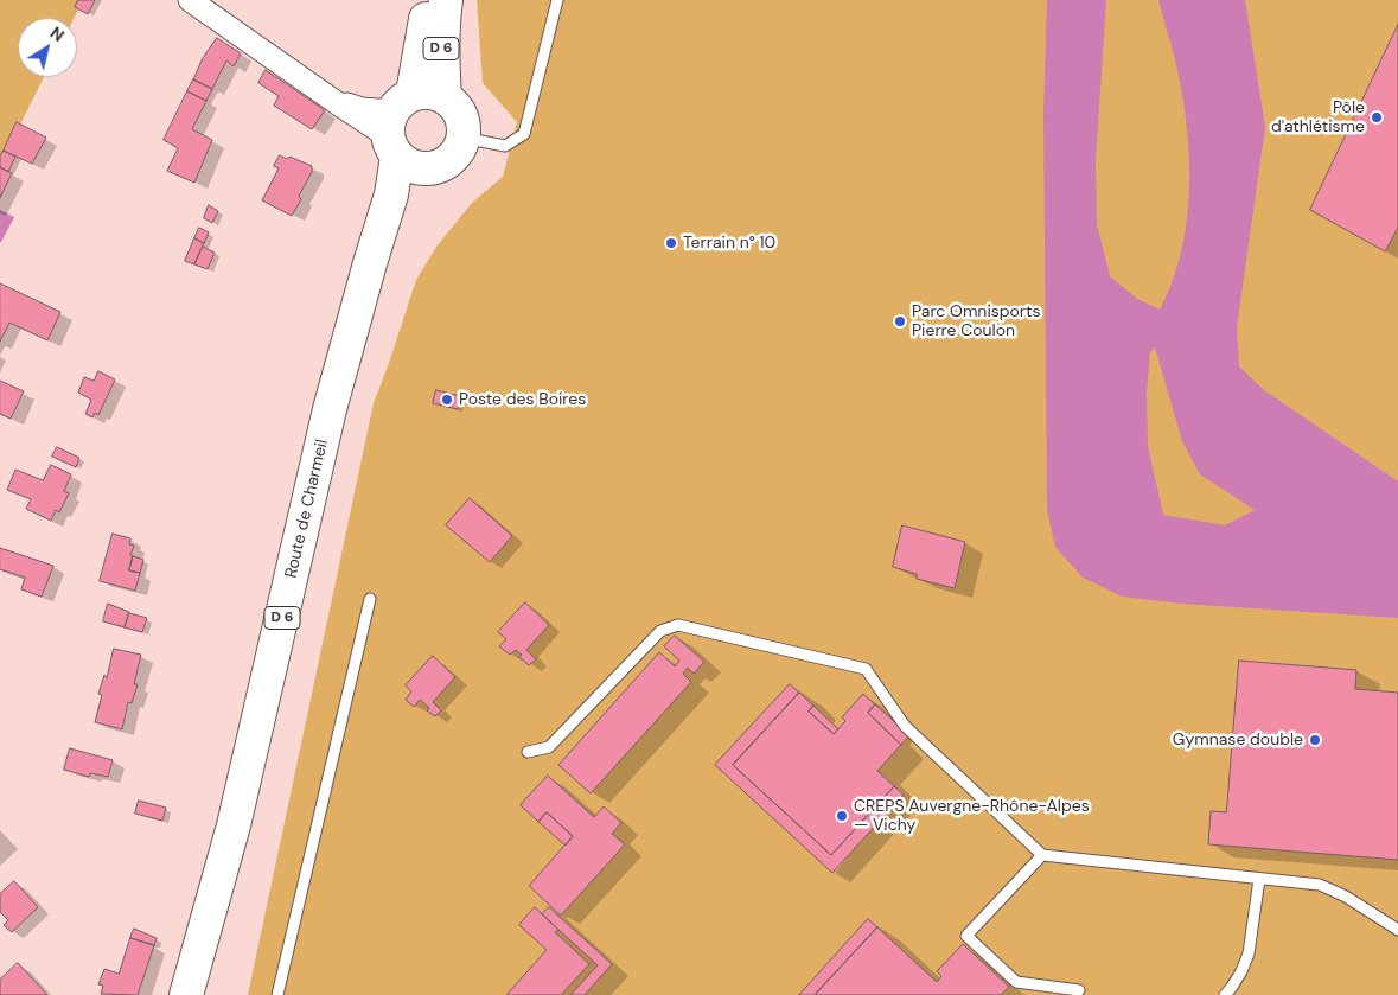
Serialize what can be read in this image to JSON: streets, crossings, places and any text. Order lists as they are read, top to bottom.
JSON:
{
  "streets": {
    "main road": ["D 6", "Route de Charmeil"]
  },
  "crossings": [
    ["D 6", "Route de Charmeil"]
  ],
  "places": [
    "Pôle d'athlétisme",
    "Terrain n° 10",
    "Parc Omnisports Pierre Coulon",
    "Poste des Boires",
    "Gymnase double",
    "CREPS Auvergne-Rhône-Alpes — Vichy"
  ],
  "north": "top right"
}
